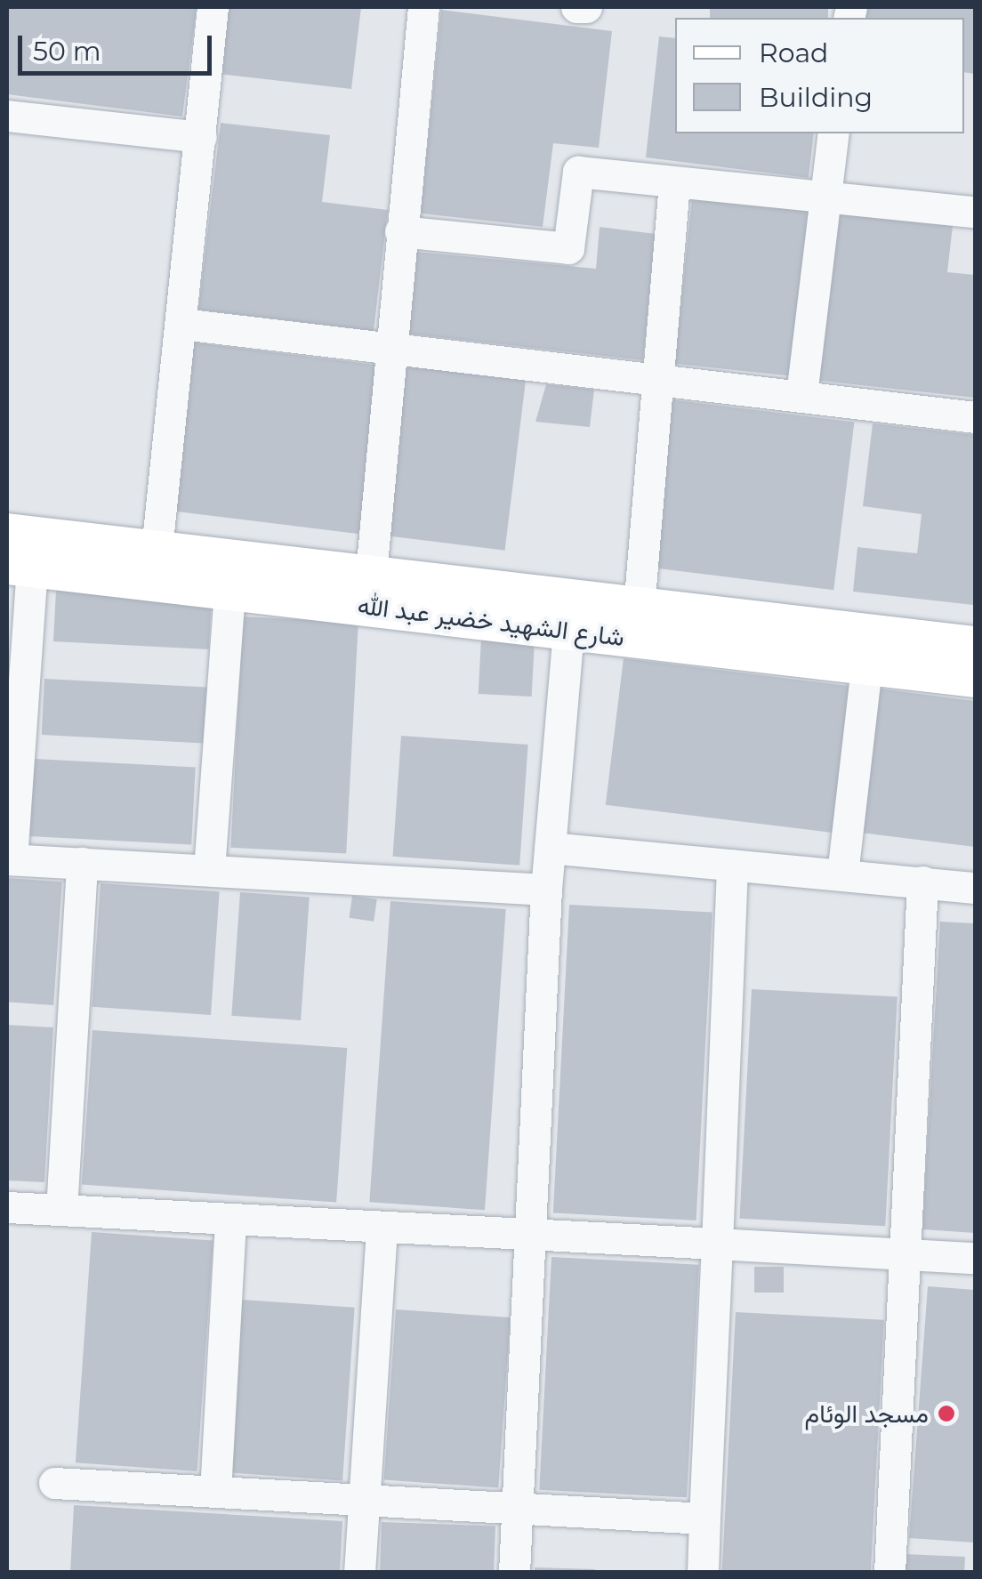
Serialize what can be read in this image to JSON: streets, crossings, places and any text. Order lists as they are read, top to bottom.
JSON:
{
  "streets": {
    "main road": ["شارع الشهيد خضير عبد الله"]
  },
  "places": ["مسجد الوئام"],
  "legend": ["Road", "Building"],
  "scale_bar": "50 m"
}
